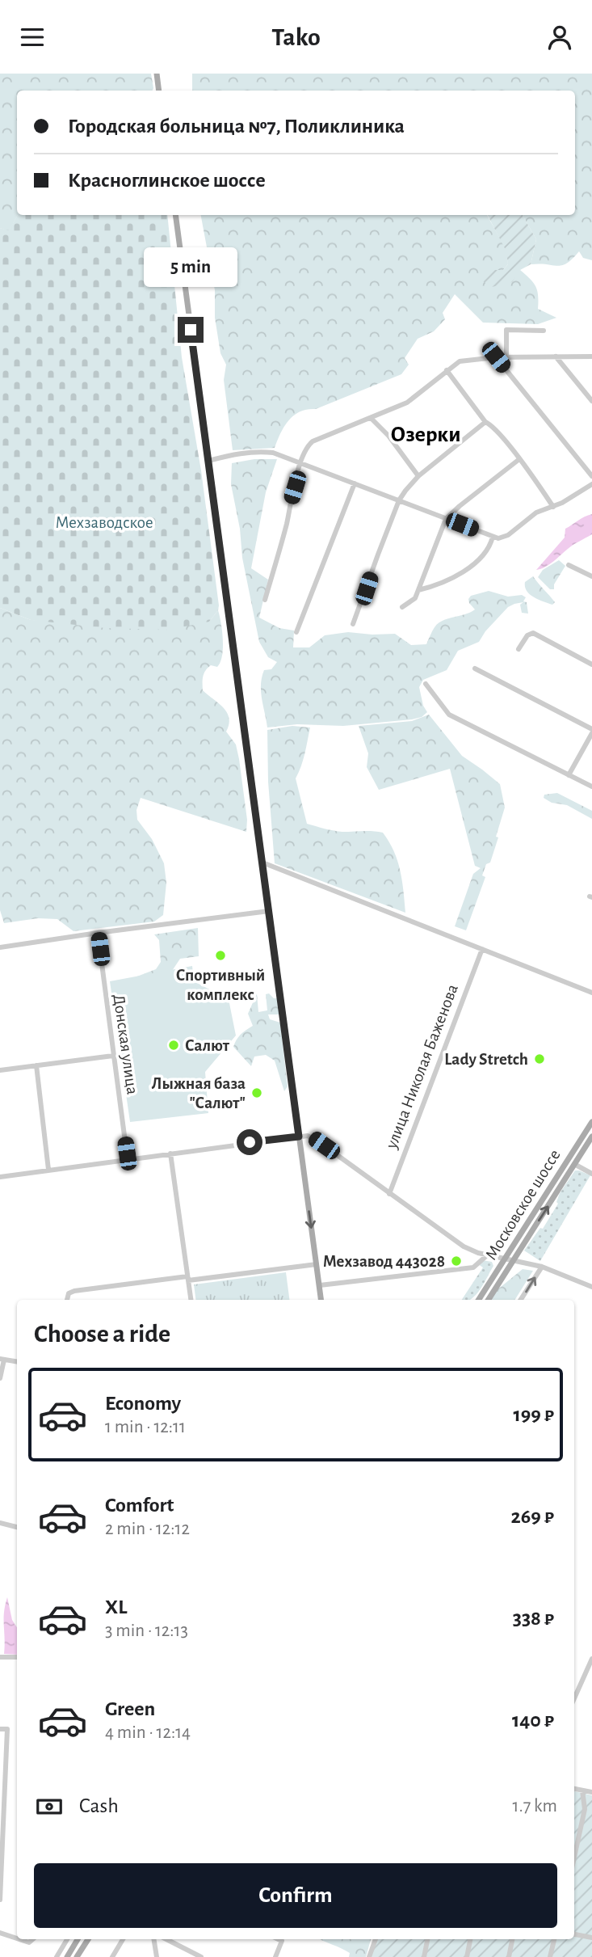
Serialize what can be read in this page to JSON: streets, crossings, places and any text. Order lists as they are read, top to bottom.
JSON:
{
  "streets": {
    "main road": ["Московское шоссе"],
    "street": ["Донская улица", "улица Николая Баженова"]
  },
  "districts": ["Озерки"],
  "parks": ["Мехзаводское"],
  "places": [
    "Спортивный комплекс",
    "Салют",
    "Lady Stretch",
    "Лыжная база \"Салют\"",
    "Мехзавод 443028"
  ],
  "page": {
    "header": "Tako",
    "banner": ["Городская больница №7, Поликлиника", "Красноглинское шоссе"],
    "bubble": "5 min",
    "heading": "Choose a ride",
    "list": [
      {
        "name": "Economy",
        "note": "1 min · 12:11",
        "value": "199 ₽"
      },
      {
        "name": "Comfort",
        "note": "2 min · 12:12",
        "value": "269 ₽"
      },
      {
        "name": "XL",
        "note": "3 min · 12:13",
        "value": "338 ₽"
      },
      {
        "name": "Green",
        "note": "4 min · 12:14",
        "value": "140 ₽"
      }
    ],
    "pay": ["Cash", "1.7 km"],
    "buttons": "Confirm"
  }
}
